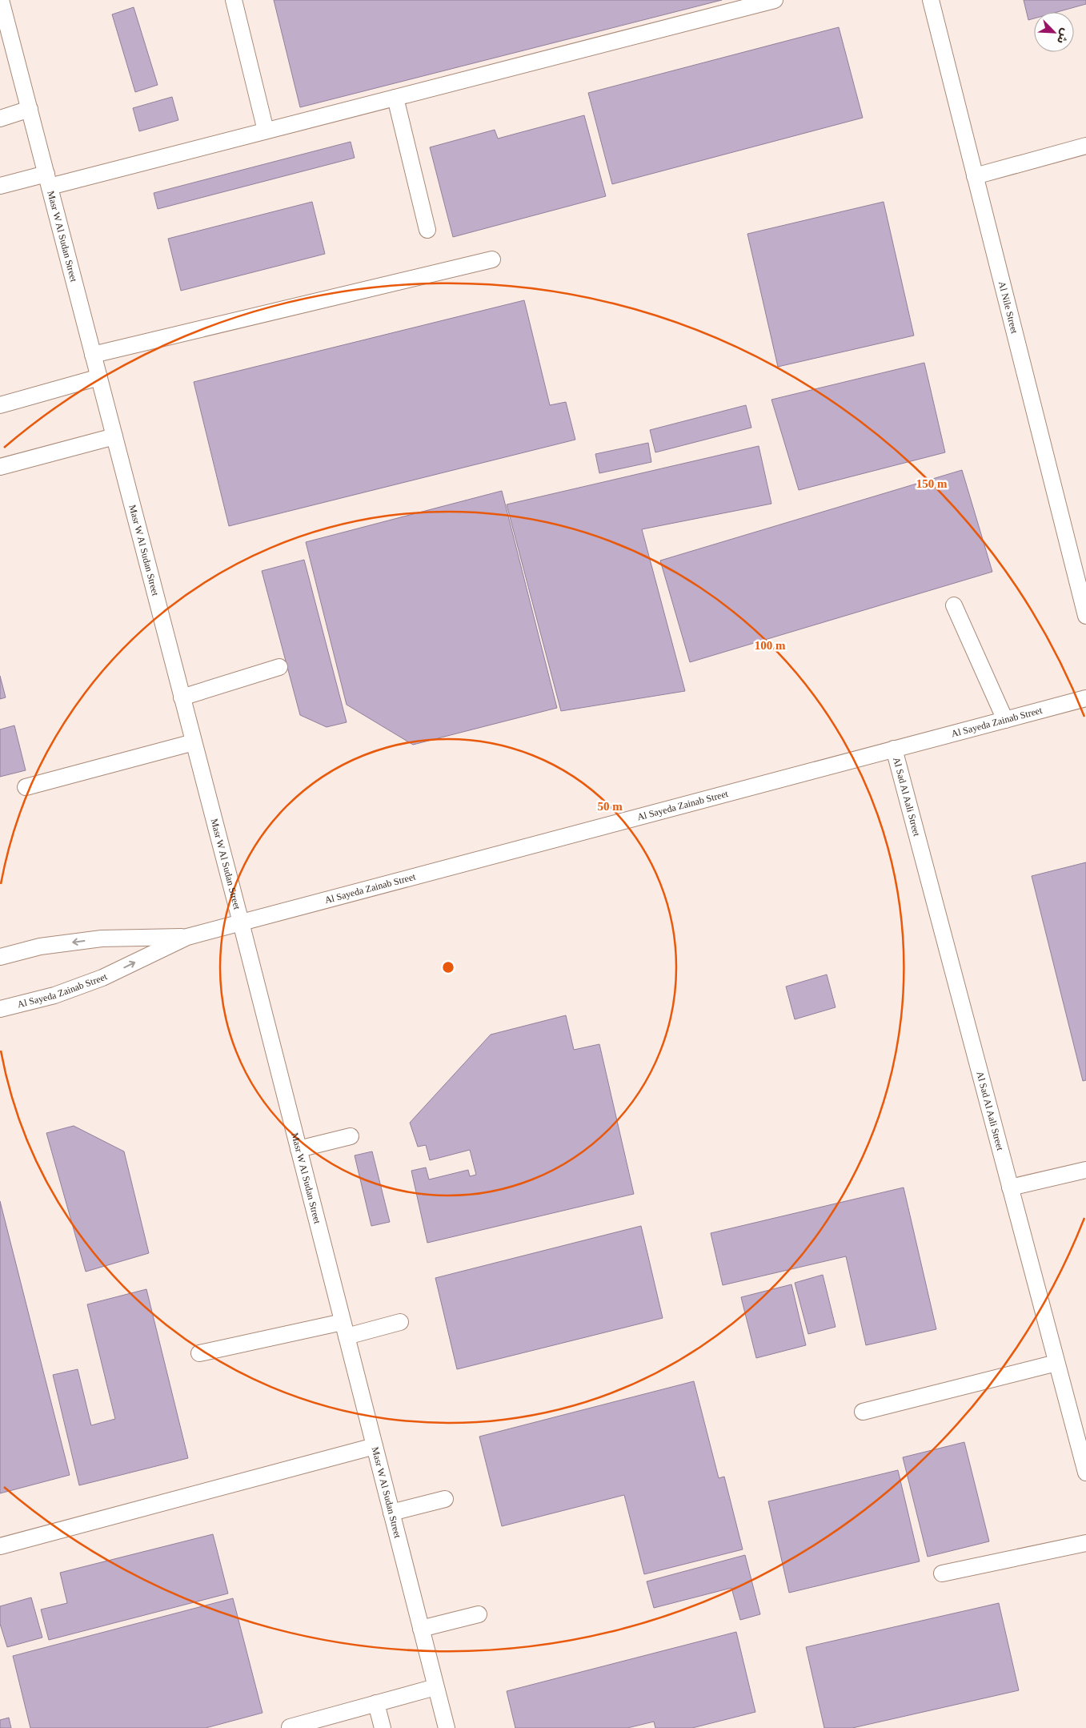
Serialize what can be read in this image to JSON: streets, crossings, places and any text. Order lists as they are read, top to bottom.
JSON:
{
  "streets": {
    "lane": [
      "Masr W Al Sudan Street",
      "Al Nile Street",
      "Al Sayeda Zainab Street",
      "Al Sad Al Aali Street"
    ]
  },
  "crossings": [
    ["Masr W Al Sudan Street", "Al Sayeda Zainab Street"],
    ["Al Sayeda Zainab Street", "Al Sad Al Aali Street"]
  ],
  "north": "bottom right",
  "rings": ["150 m", "100 m", "50 m"]
}
